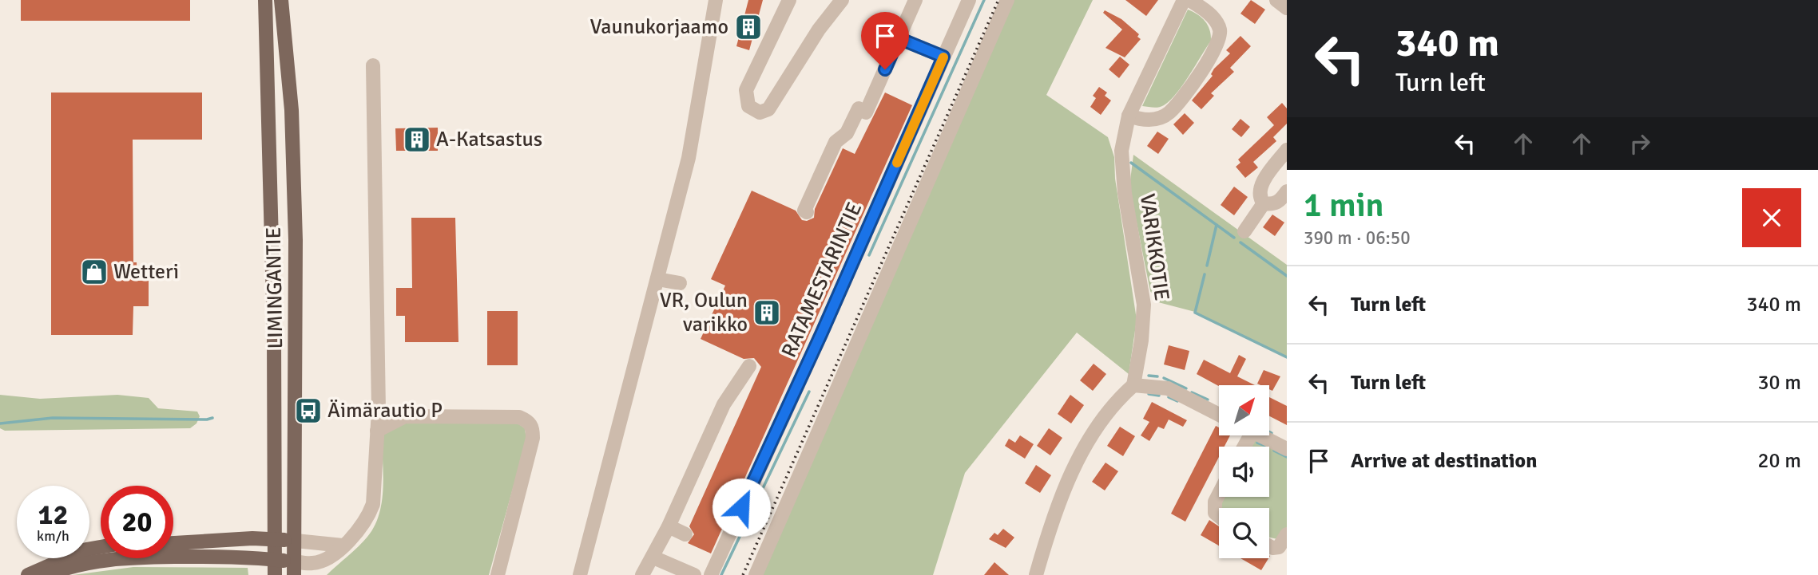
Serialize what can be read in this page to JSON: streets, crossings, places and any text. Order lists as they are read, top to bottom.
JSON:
{
  "streets": {
    "main road": ["LIMINGANTIE"],
    "street": ["VARIKKOTIE", "RATAMESTARINTIE"]
  },
  "places": {
    "building": ["Vaunukorjaamo", "A-Katsastus", "VR, Oulun varikko"],
    "shop": ["Wetteri"],
    "bus stop": ["Äimärautio P"]
  },
  "north": "top right",
  "page": {
    "turn": ["340 m", "Turn left"],
    "heading": ["1 min", "390 m · 06:50"],
    "list": [
      {
        "name": "Turn left",
        "value": "340 m"
      },
      {
        "name": "Turn left",
        "value": "30 m"
      },
      {
        "name": "Arrive at destination",
        "value": "20 m"
      }
    ],
    "speed": "12 km/h",
    "limit": "20"
  }
}
